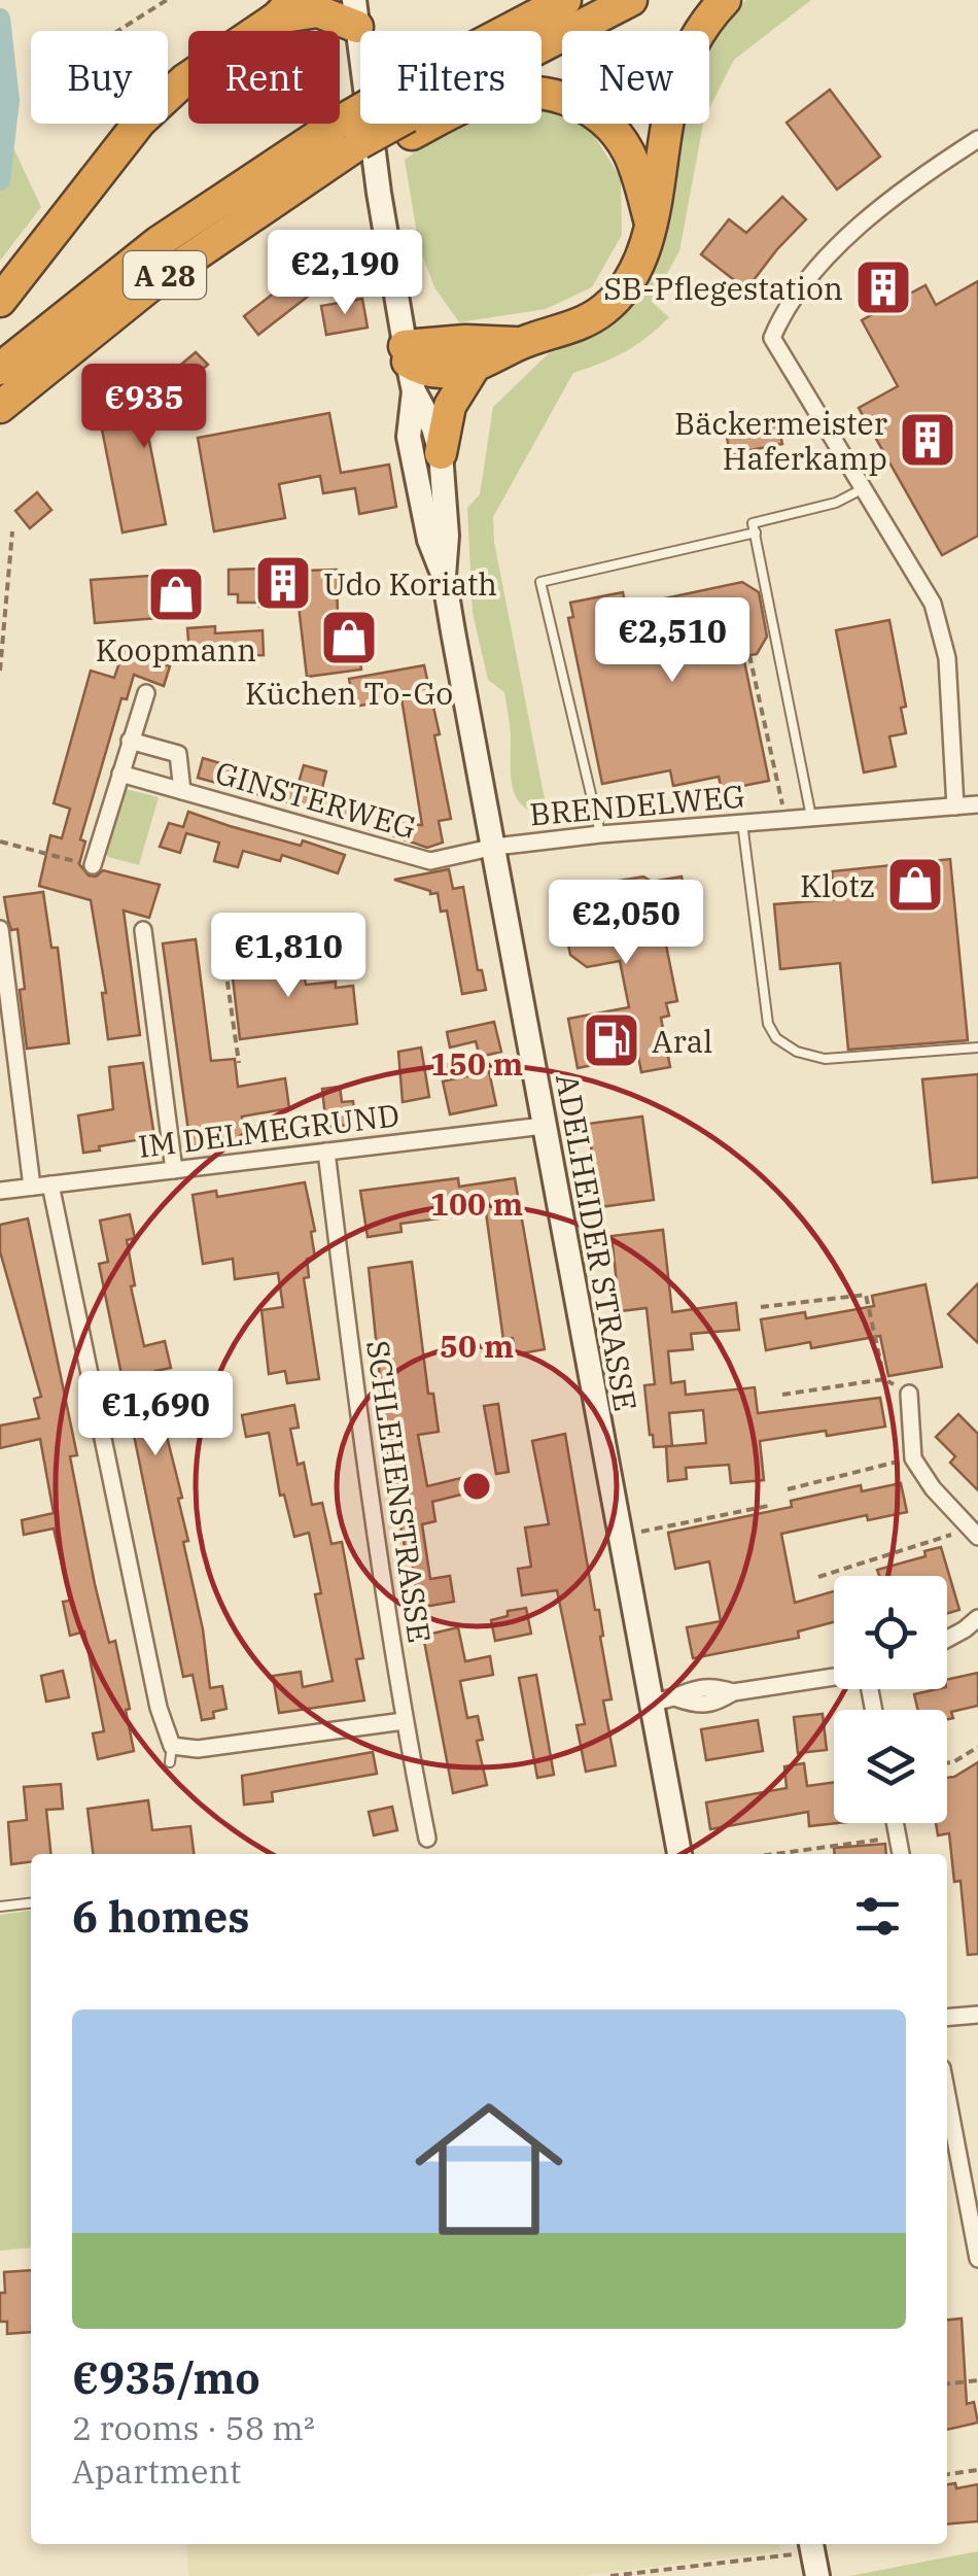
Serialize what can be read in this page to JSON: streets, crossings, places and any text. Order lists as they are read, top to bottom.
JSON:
{
  "streets": {
    "highway": ["A 28"],
    "main road": ["ADELHEIDER STRASSE"],
    "street": [
      "GINSTERWEG",
      "BRENDELWEG",
      "IM DELMEGRUND",
      "SCHLEHENSTRASSE"
    ]
  },
  "crossings": [
    ["GINSTERWEG", "BRENDELWEG"],
    ["GINSTERWEG", "ADELHEIDER STRASSE"],
    ["BRENDELWEG", "ADELHEIDER STRASSE"],
    ["IM DELMEGRUND", "ADELHEIDER STRASSE"],
    ["IM DELMEGRUND", "SCHLEHENSTRASSE"]
  ],
  "places": {
    "building": ["SB-Pflegestation", "Bäckermeister Haferkamp", "Udo Koriath"],
    "shop": ["Koopmann", "Küchen To-Go", "Klotz"],
    "fuel station": ["Aral"]
  },
  "page": {
    "chip": [
      "Buy",
      "Rent",
      "Filters",
      "New"
    ],
    "price": [
      "€2,190",
      "€935",
      "€2,510",
      "€2,050",
      "€1,810",
      "€1,690"
    ],
    "heading": "6 homes",
    "list": [
      {
        "name": "€935/mo",
        "note": "2 rooms · 58 m² · Apartment"
      }
    ]
  },
  "rings": ["150 m", "100 m", "50 m"]
}
